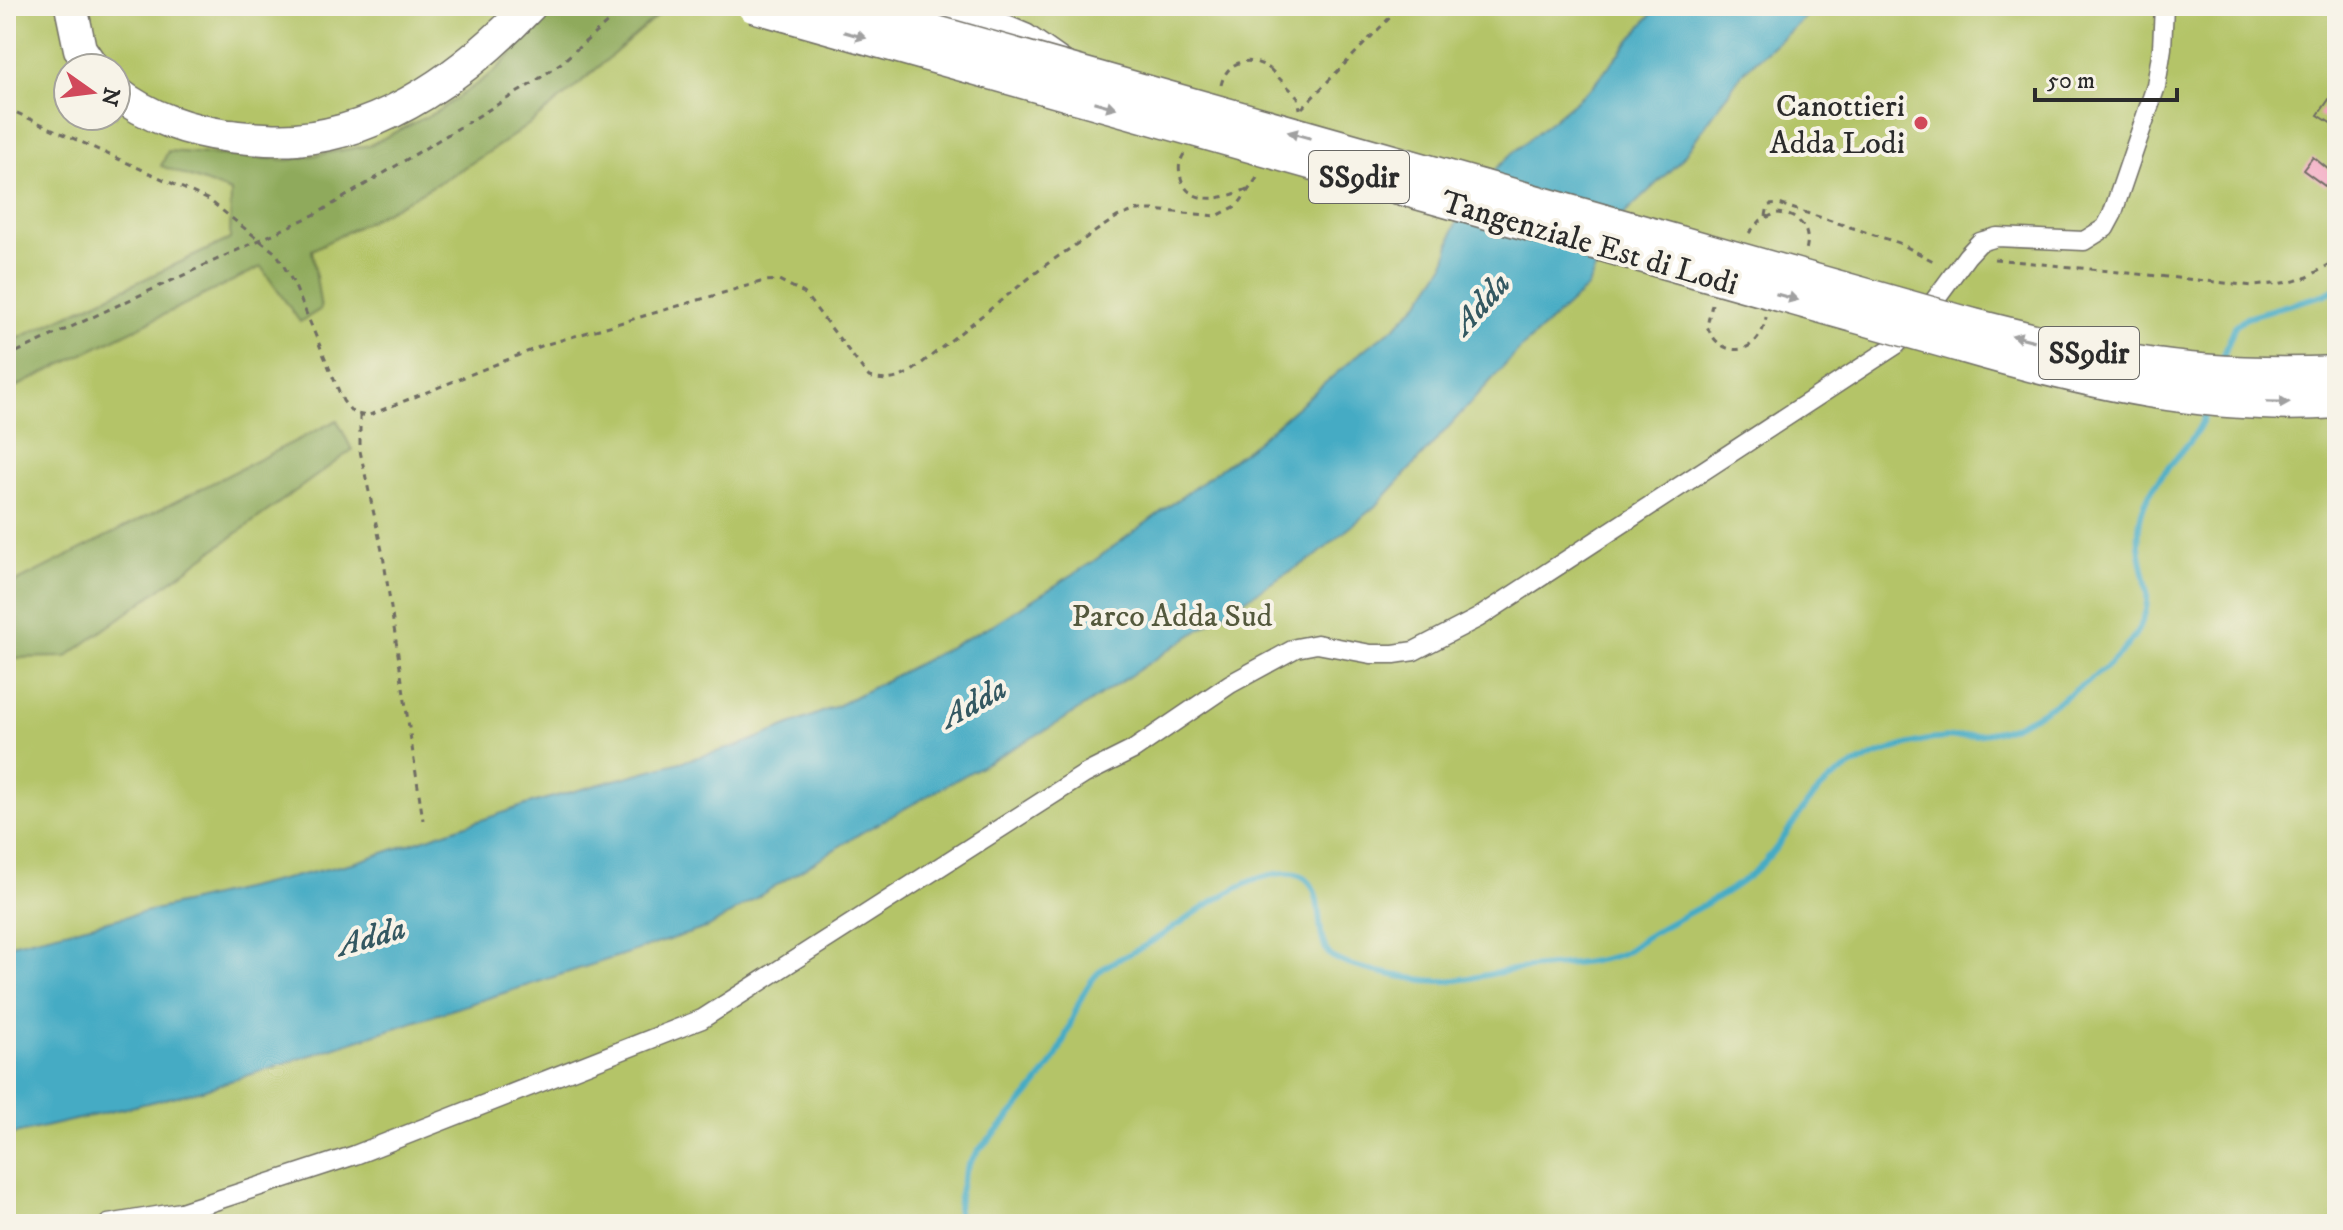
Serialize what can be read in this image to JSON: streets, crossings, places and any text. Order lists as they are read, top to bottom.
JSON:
{
  "streets": {
    "highway": ["SS9dir", "Tangenziale Est di Lodi"]
  },
  "crossings": [
    ["SS9dir", "Tangenziale Est di Lodi"]
  ],
  "water": ["Adda"],
  "parks": ["Parco Adda Sud"],
  "places": ["Canottieri Adda Lodi"],
  "scale_bar": "50 m",
  "north": "right"
}
